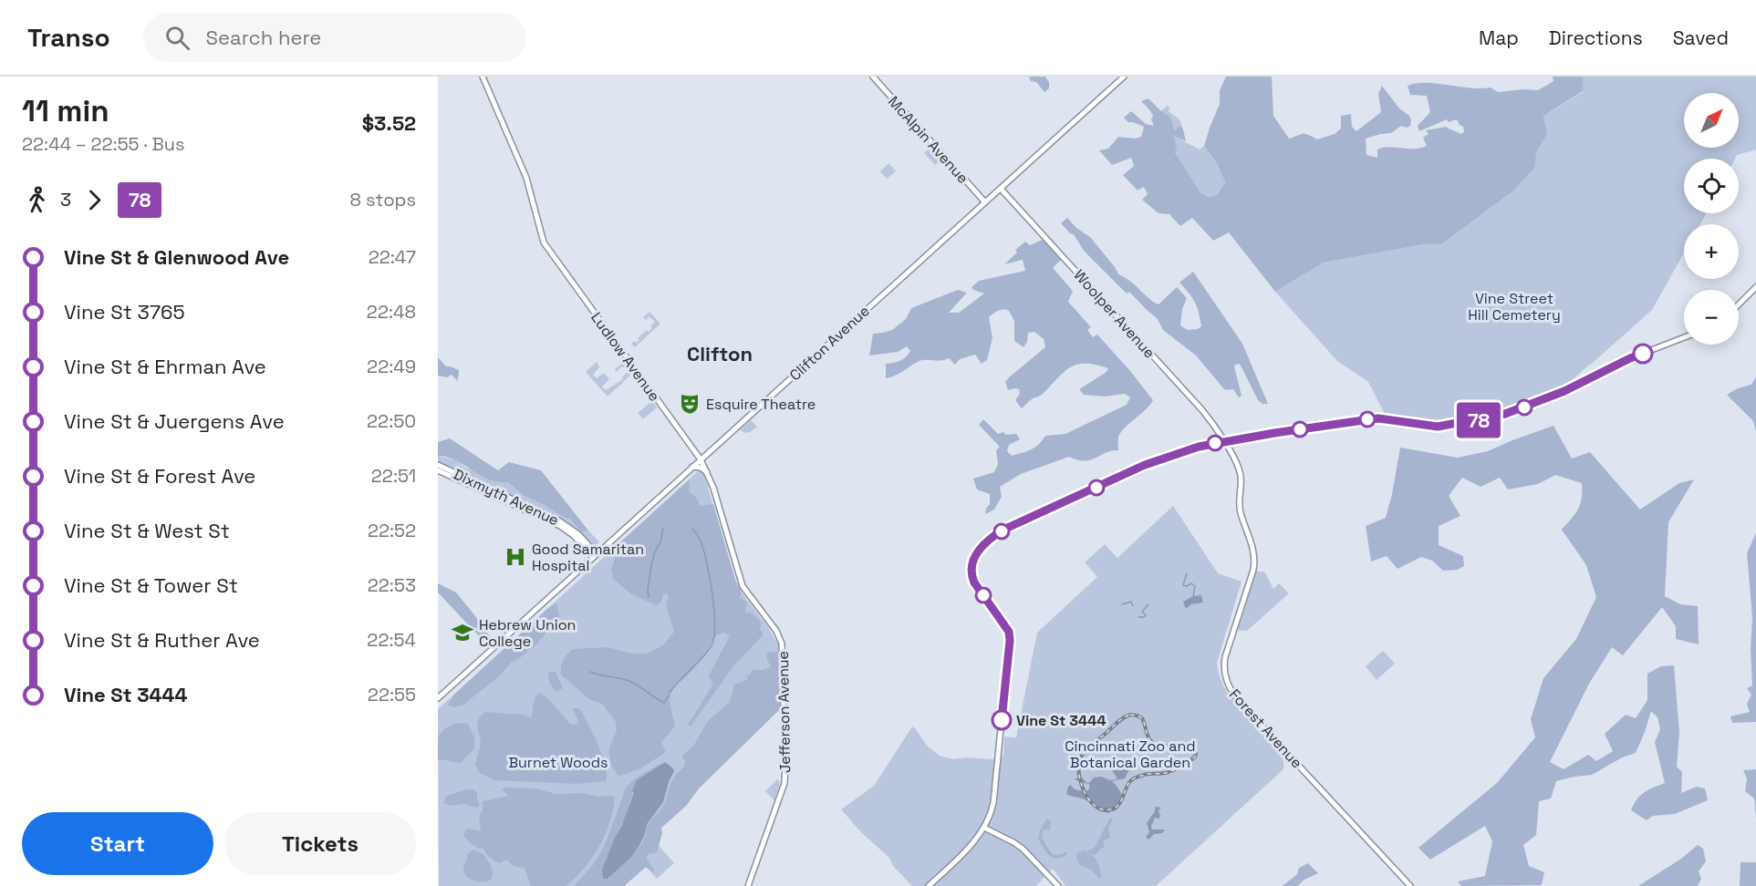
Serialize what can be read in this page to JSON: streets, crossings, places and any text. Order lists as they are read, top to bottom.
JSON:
{
  "streets": {
    "main road": [
      "McAlpin Avenue",
      "Woolper Avenue",
      "Clifton Avenue",
      "Ludlow Avenue",
      "Dixmyth Avenue",
      "Jefferson Avenue",
      "Forest Avenue"
    ]
  },
  "crossings": [
    ["McAlpin Avenue", "Clifton Avenue"],
    ["Woolper Avenue", "Clifton Avenue"],
    ["Woolper Avenue", "Forest Avenue"],
    ["Clifton Avenue", "Ludlow Avenue"],
    ["Clifton Avenue", "Dixmyth Avenue"],
    ["Ludlow Avenue", "Jefferson Avenue"]
  ],
  "districts": ["Clifton"],
  "parks": ["Vine Street Hill Cemetery", "Cincinnati Zoo and Botanical Garden", "Burnet Woods"],
  "places": {
    "theatre": ["Esquire Theatre"],
    "hospital": ["Good Samaritan Hospital"],
    "school or university": ["Hebrew Union College"],
    "other": ["Vine St 3444"]
  },
  "lines": ["bus line 78"],
  "north": "top right",
  "page": {
    "header": "Transo",
    "search": "Search here",
    "nav": ["Map", "Directions", "Saved"],
    "heading": ["11 min", "22:44 – 22:55 · Bus", "$3.52"],
    "on_map": "78",
    "map_buttons": ["+", "−"],
    "legs": ["3", "78", "8 stops"],
    "list": [
      {
        "name": "Vine St & Glenwood Ave",
        "value": "22:47"
      },
      {
        "name": "Vine St 3765",
        "value": "22:48"
      },
      {
        "name": "Vine St & Ehrman Ave",
        "value": "22:49"
      },
      {
        "name": "Vine St & Juergens Ave",
        "value": "22:50"
      },
      {
        "name": "Vine St & Forest Ave",
        "value": "22:51"
      },
      {
        "name": "Vine St & West St",
        "value": "22:52"
      },
      {
        "name": "Vine St & Tower St",
        "value": "22:53"
      },
      {
        "name": "Vine St & Ruther Ave",
        "value": "22:54"
      },
      {
        "name": "Vine St 3444",
        "value": "22:55"
      }
    ],
    "buttons": ["Start", "Tickets"]
  }
}
